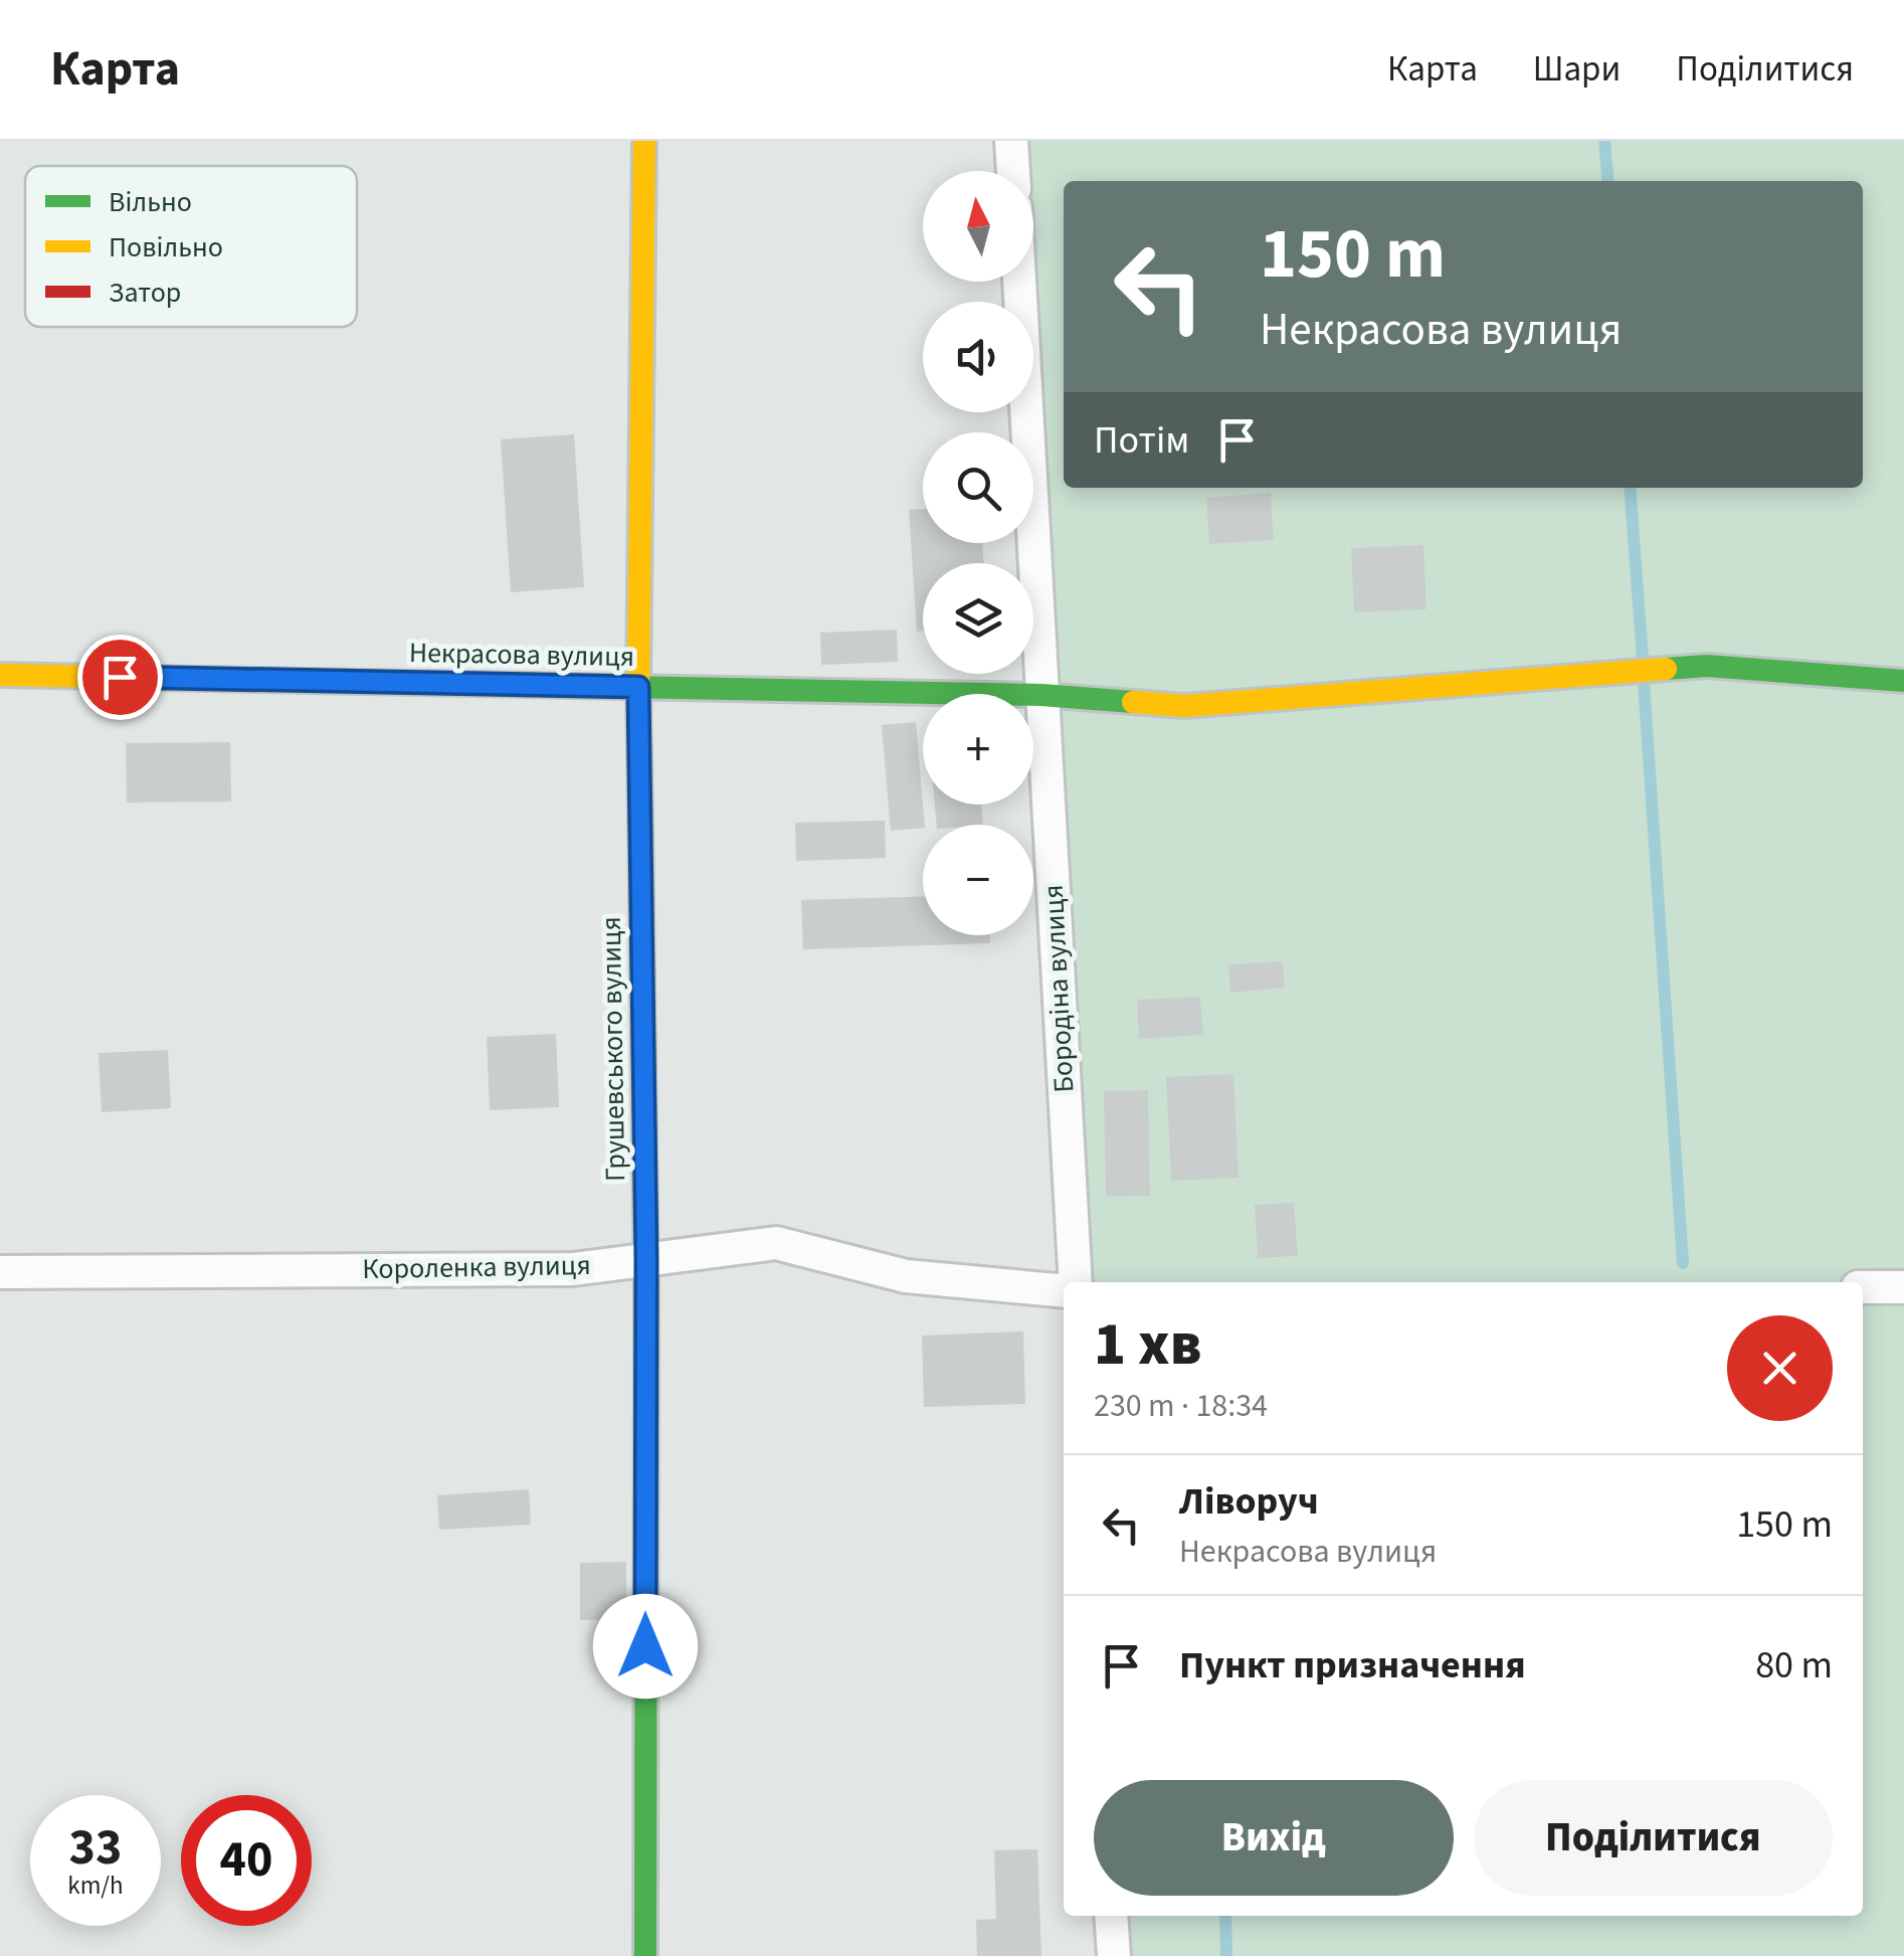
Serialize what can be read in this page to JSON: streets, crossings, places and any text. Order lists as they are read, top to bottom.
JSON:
{
  "streets": {
    "street": [
      "Некрасова вулиця",
      "Бородіна вулиця",
      "Грушевського вулиця",
      "Короленка вулиця"
    ]
  },
  "crossings": [
    ["Некрасова вулиця", "Бородіна вулиця"],
    ["Некрасова вулиця", "Грушевського вулиця"],
    ["Грушевського вулиця", "Короленка вулиця"]
  ],
  "legend": ["Вільно", "Повільно", "Затор"],
  "north": "top",
  "page": {
    "header": "Карта",
    "nav": ["Карта", "Шари", "Поділитися"],
    "map_buttons": ["+", "−"],
    "turn": ["150 m", "Некрасова вулиця"],
    "then": "Потім",
    "heading": ["1 хв", "230 m · 18:34"],
    "list": [
      {
        "name": "Ліворуч",
        "note": "Некрасова вулиця",
        "value": "150 m"
      },
      {
        "name": "Пункт призначення",
        "value": "80 m"
      }
    ],
    "buttons": ["Вихід", "Поділитися"],
    "speed": "33 km/h",
    "limit": "40"
  }
}
